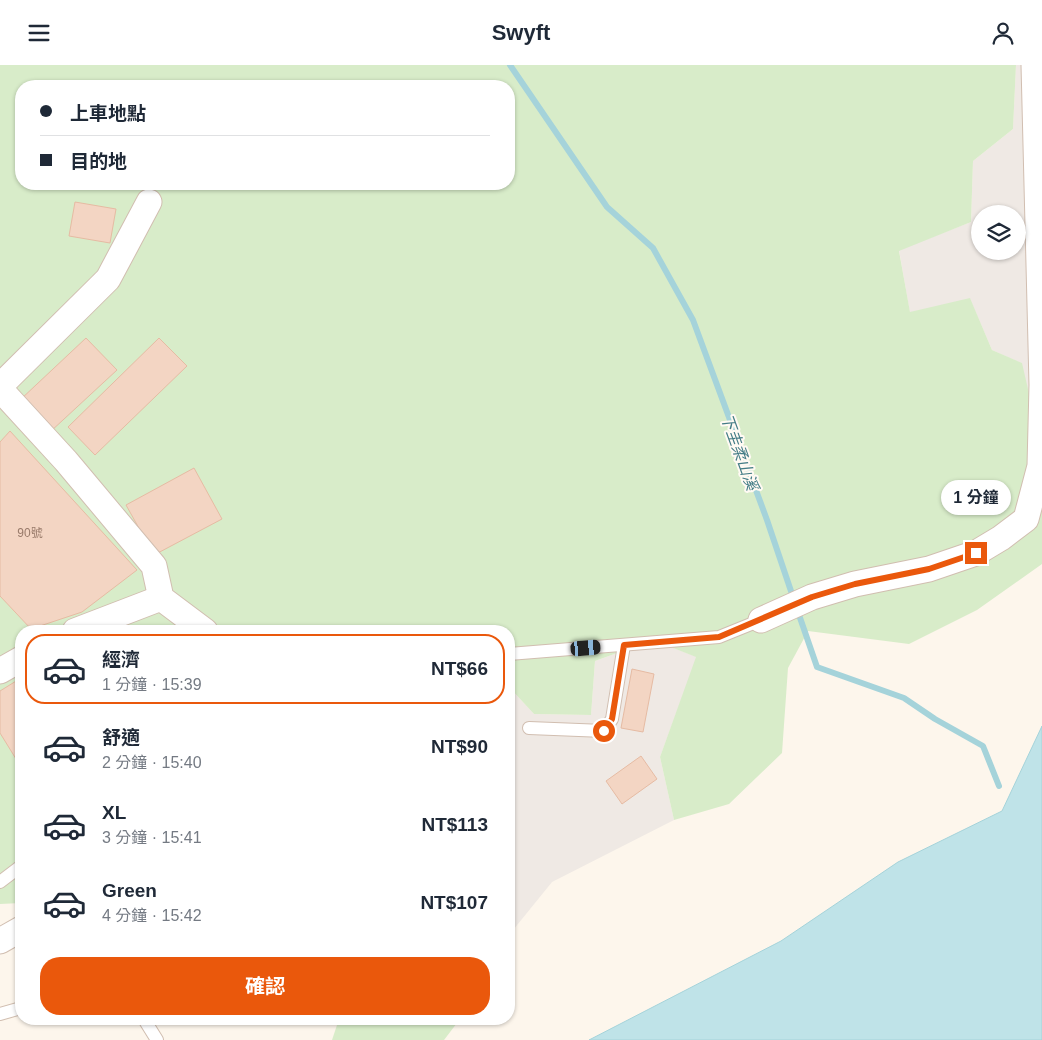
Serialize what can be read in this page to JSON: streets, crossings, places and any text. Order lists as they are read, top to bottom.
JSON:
{
  "water": ["下圭柔山溪"],
  "house_numbers": ["90號"],
  "page": {
    "header": "Swyft",
    "banner": ["上車地點", "目的地"],
    "bubble": "1 分鐘",
    "list": [
      {
        "name": "經濟",
        "note": "1 分鐘 · 15:39",
        "value": "NT$66"
      },
      {
        "name": "舒適",
        "note": "2 分鐘 · 15:40",
        "value": "NT$90"
      },
      {
        "name": "XL",
        "note": "3 分鐘 · 15:41",
        "value": "NT$113"
      },
      {
        "name": "Green",
        "note": "4 分鐘 · 15:42",
        "value": "NT$107"
      }
    ],
    "buttons": "確認"
  }
}
